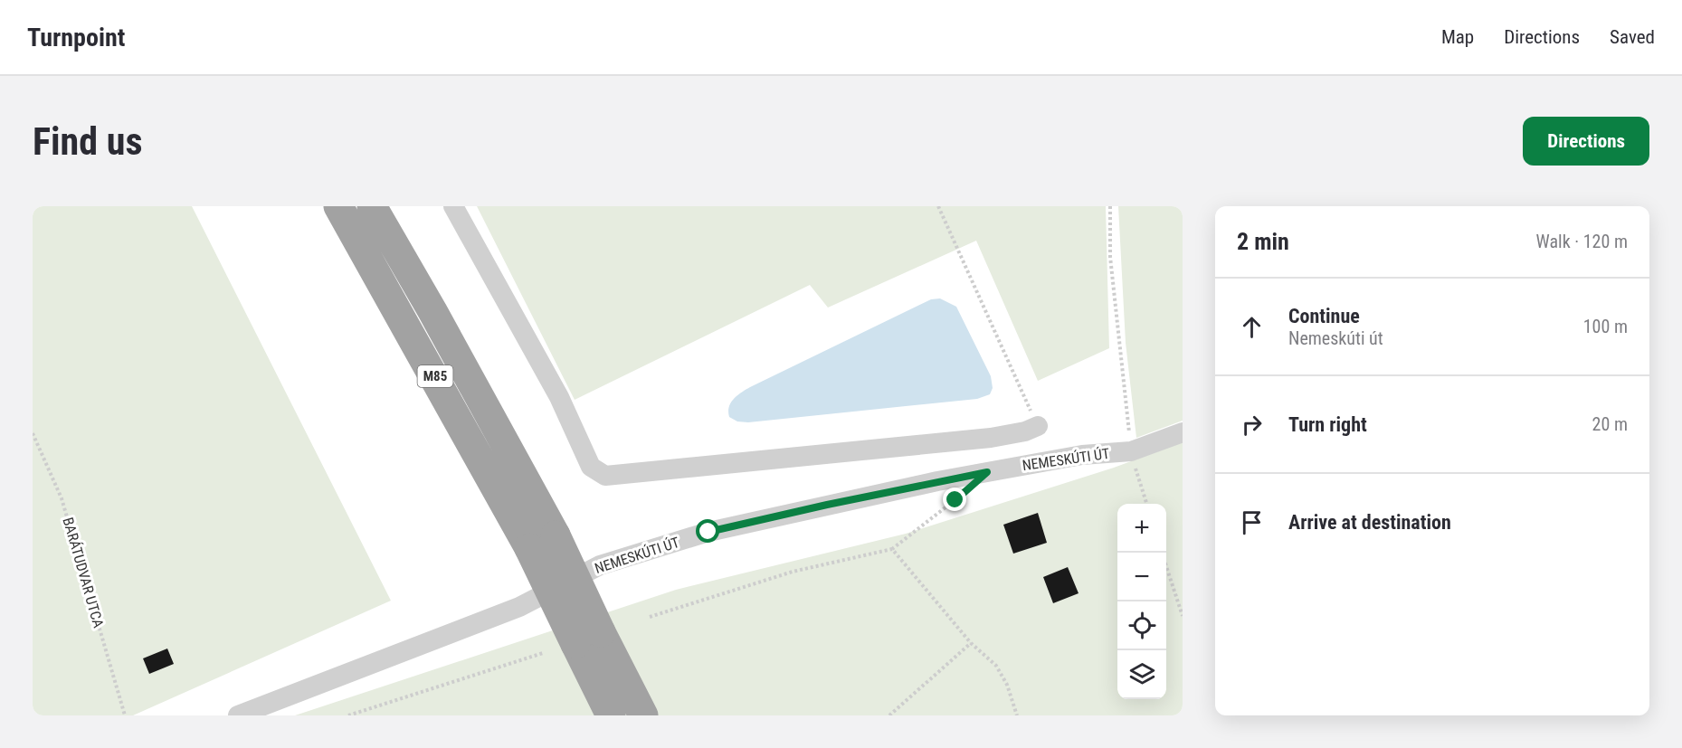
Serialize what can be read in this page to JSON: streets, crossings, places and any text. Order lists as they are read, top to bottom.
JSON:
{
  "streets": {
    "highway": ["M85"],
    "street": ["NEMESKÚTI ÚT"],
    "path": ["BARÁTUDVAR UTCA"]
  },
  "page": {
    "header": "Turnpoint",
    "nav": ["Map", "Directions", "Saved"],
    "buttons": "Directions",
    "title": "Find us",
    "heading": ["2 min", "Walk · 120 m"],
    "list": [
      ["Continue", "Nemeskúti út", "100 m"],
      ["Turn right", "20 m"],
      "Arrive at destination"
    ],
    "map_buttons": ["+", "−"]
  }
}
